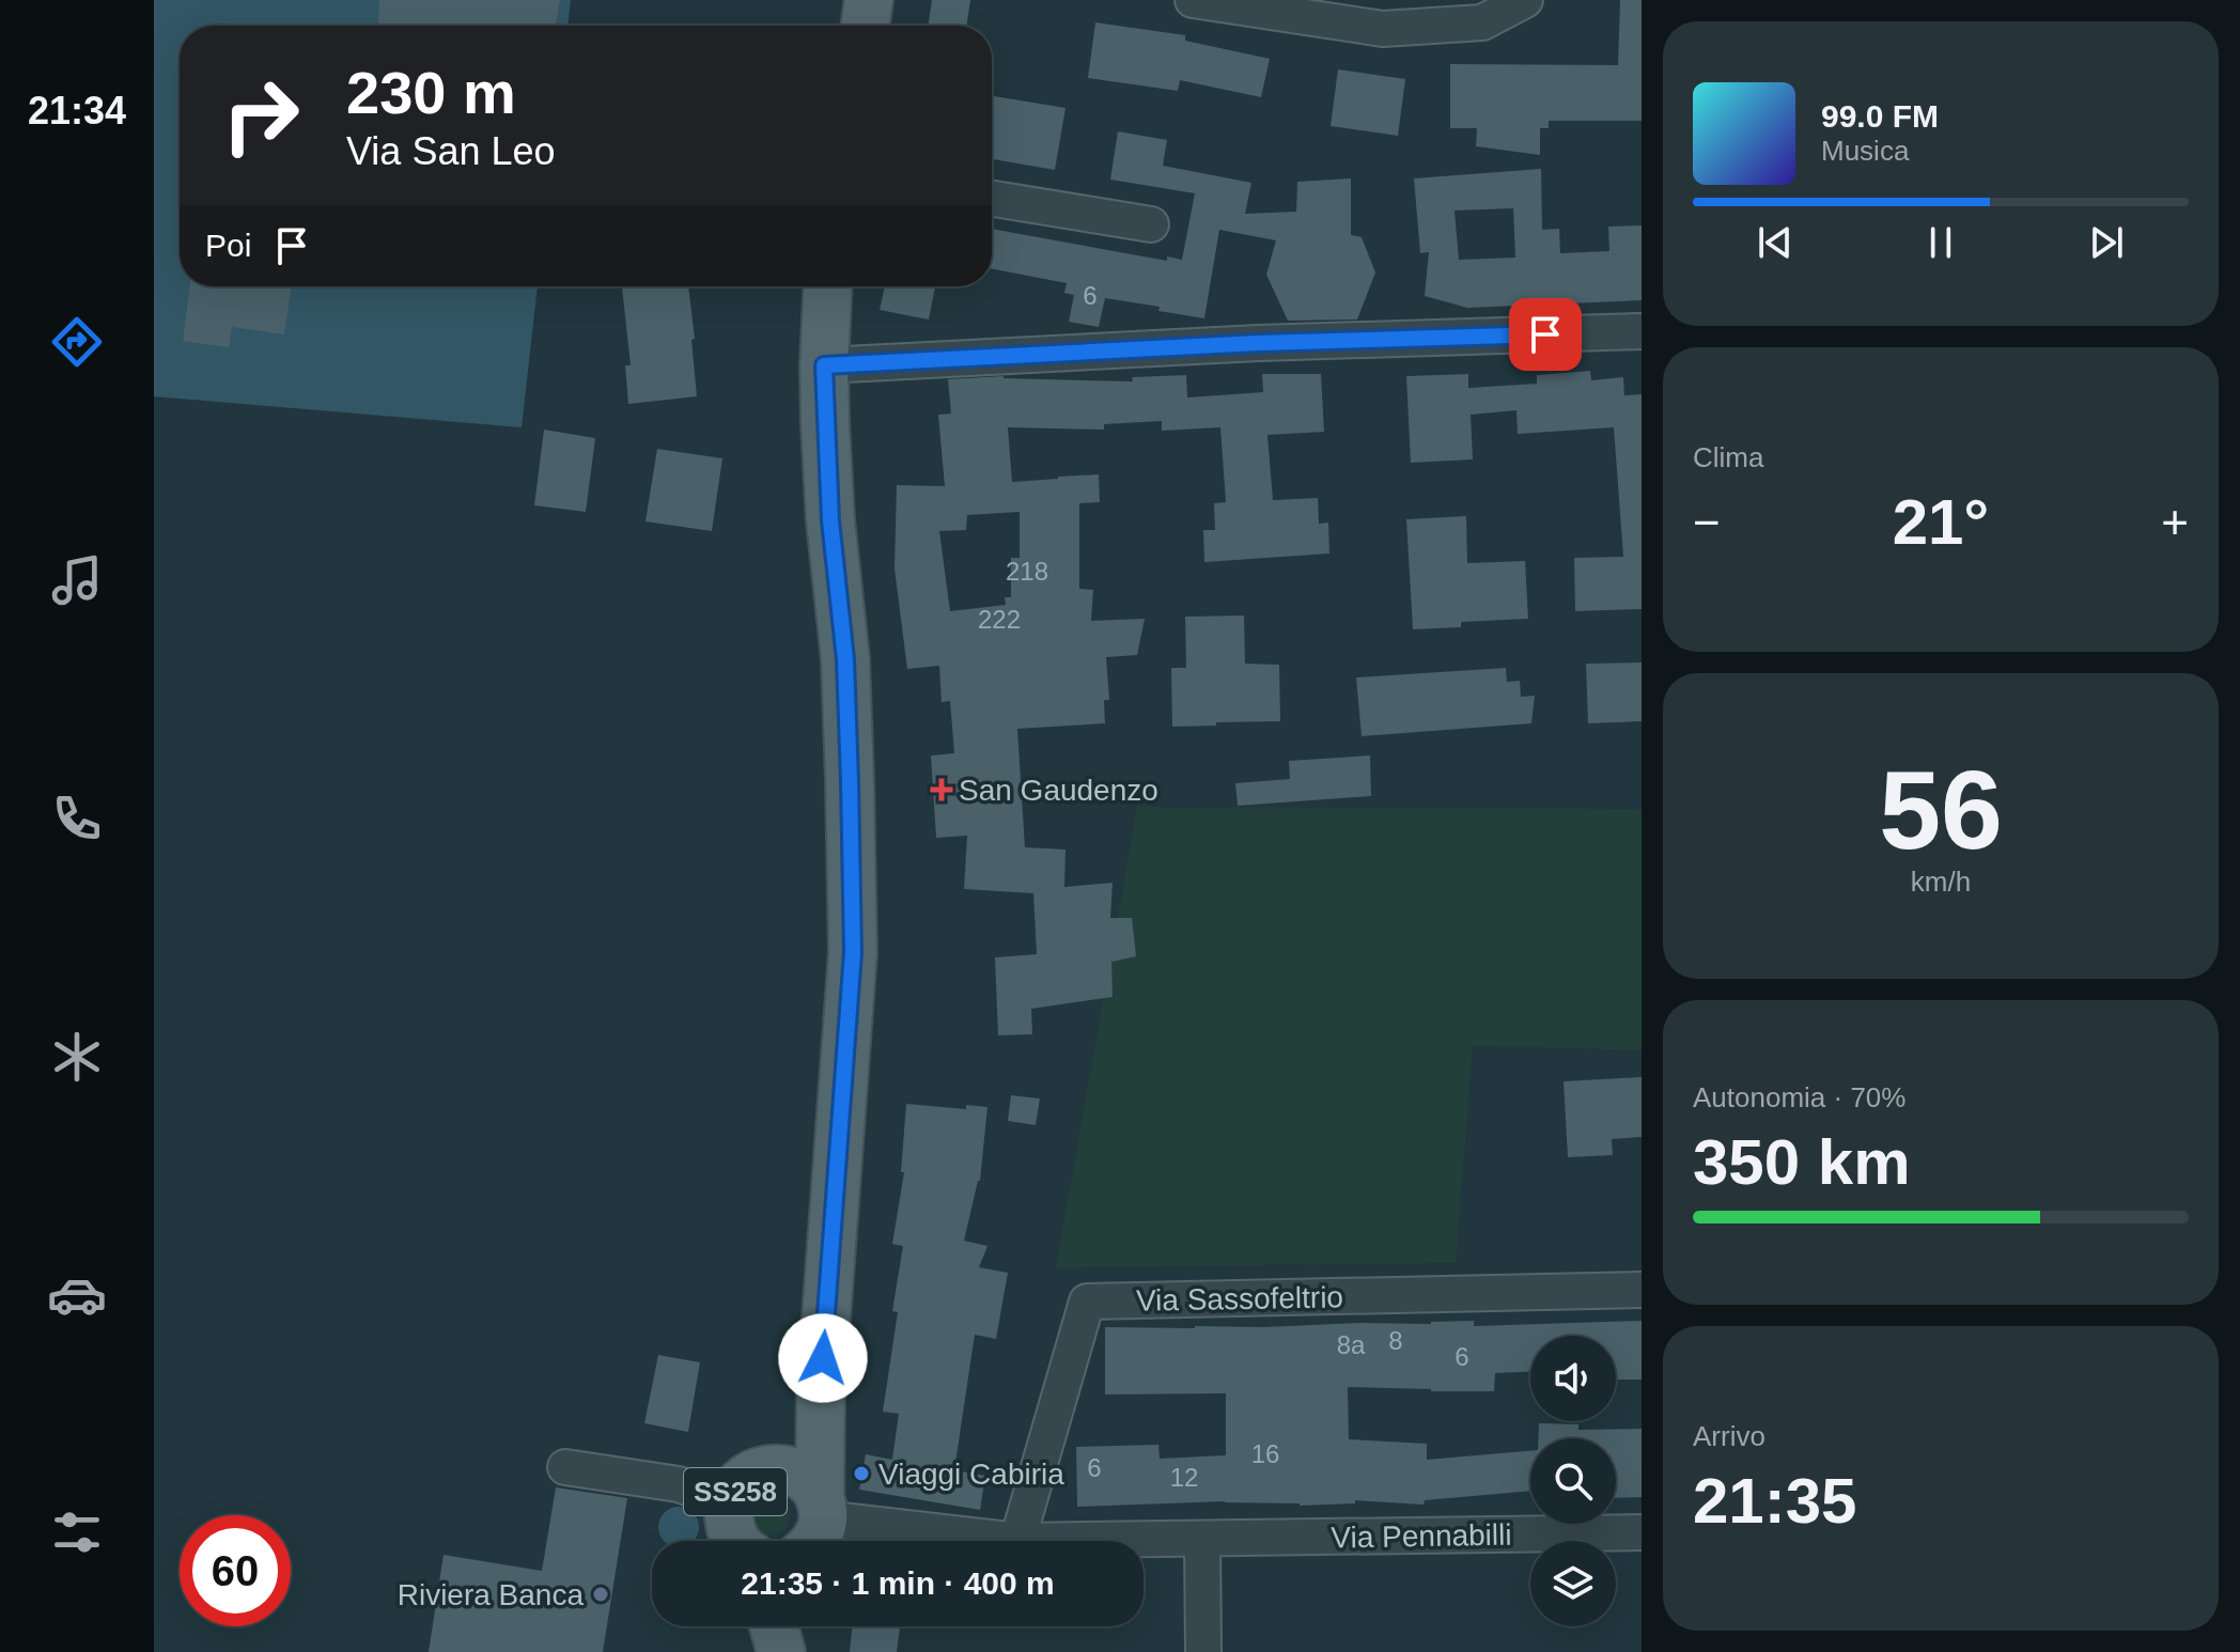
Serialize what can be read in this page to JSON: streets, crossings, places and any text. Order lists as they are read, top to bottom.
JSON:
{
  "streets": {
    "main road": ["SS258"],
    "street": ["Via Sassofeltrio", "Via Pennabilli"]
  },
  "crossings": [
    ["Via Sassofeltrio", "Via Pennabilli"],
    ["SS258", "Via Pennabilli"]
  ],
  "places": {
    "health": ["San Gaudenzo"],
    "other": ["Viaggi Cabiria", "Riviera Banca"]
  },
  "house_numbers": [
    "6",
    "218",
    "222",
    "8",
    "8a",
    "6",
    "16",
    "6",
    "12"
  ],
  "page": {
    "tabs": "21:34",
    "turn": ["230 m", "Via San Leo"],
    "song": ["99.0 FM", "Musica"],
    "then": "Poi",
    "tile": [
      "Clima",
      ["56", "km/h"],
      ["Autonomia · 70%", "350 km"],
      ["Arrivo", "21:35"]
    ],
    "heat": ["−", "21°", "+"],
    "limit": "60",
    "trip": "21:35 · 1 min · 400 m"
  }
}
